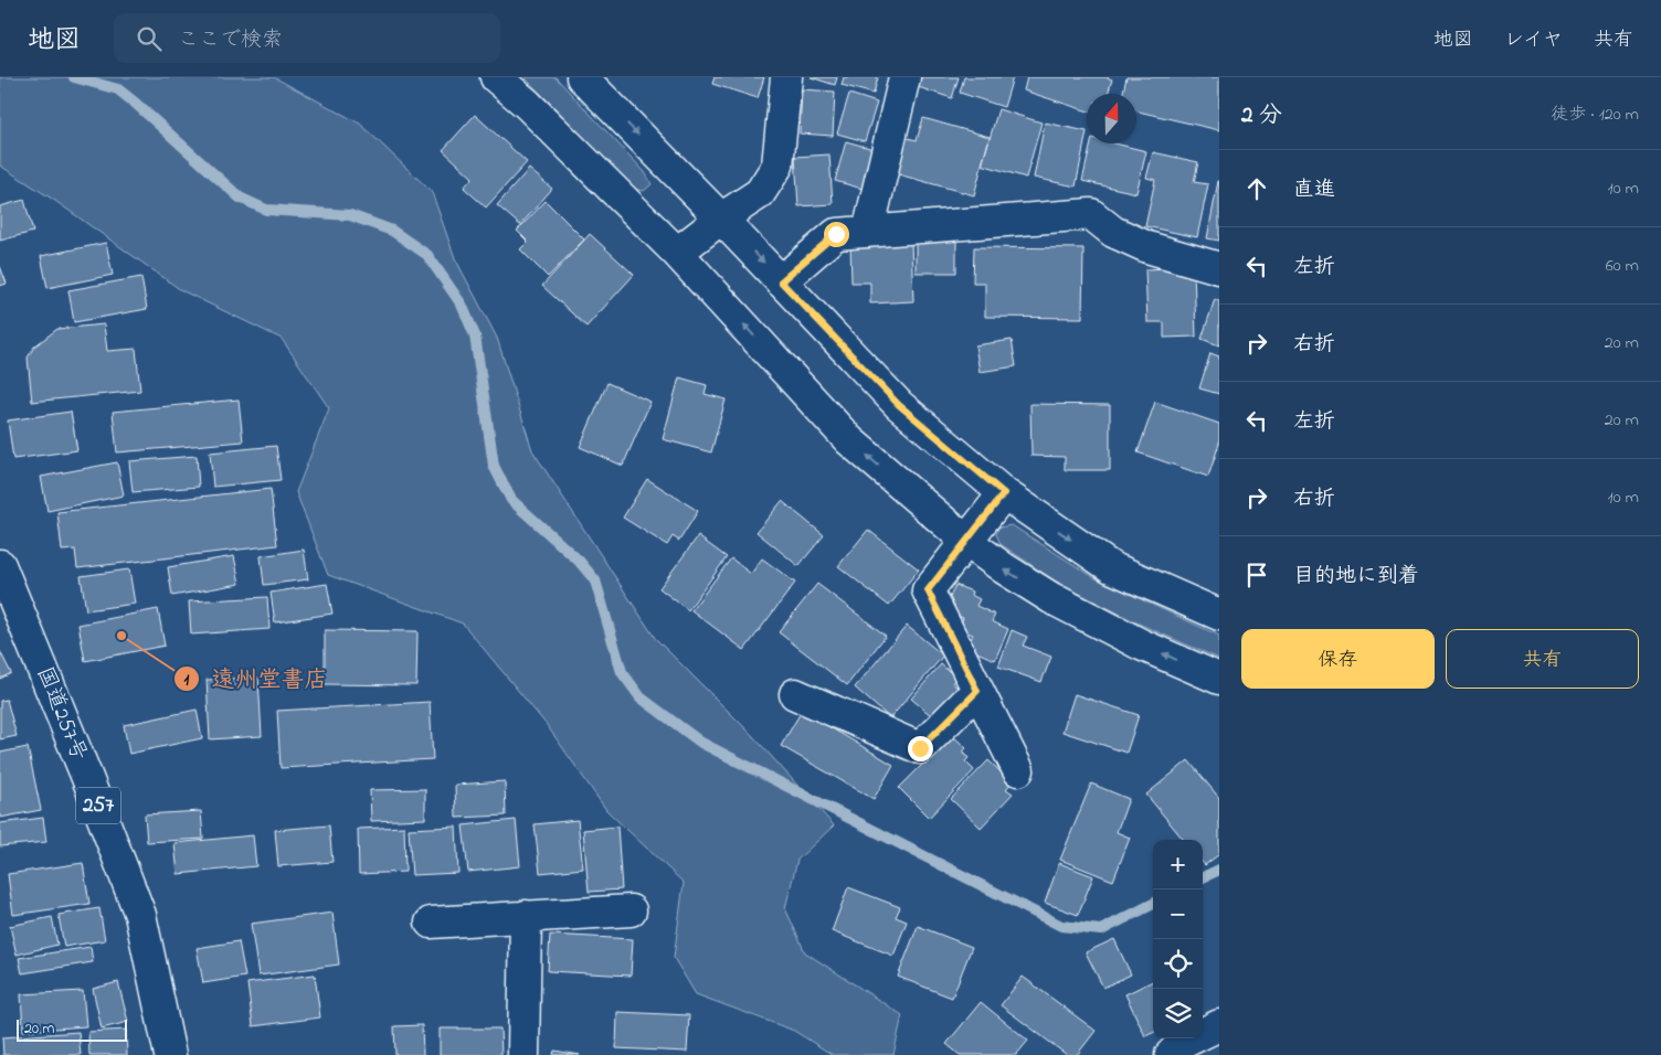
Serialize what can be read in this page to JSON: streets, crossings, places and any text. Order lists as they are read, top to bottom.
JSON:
{
  "streets": {
    "main road": ["国道257号", "257"]
  },
  "places": ["遠州堂書店"],
  "scale_bar": "20 m",
  "north": "top",
  "page": {
    "header": "地図",
    "search": "ここで検索",
    "nav": ["地図", "レイヤ", "共有"],
    "heading": ["2 分", "徒歩 · 120 m"],
    "list": [
      ["直進", "10 m"],
      ["左折", "60 m"],
      ["右折", "20 m"],
      ["左折", "20 m"],
      ["右折", "10 m"],
      "目的地に到着"
    ],
    "buttons": ["保存", "共有"],
    "map_buttons": ["+", "−"],
    "scale": "20 m"
  }
}
